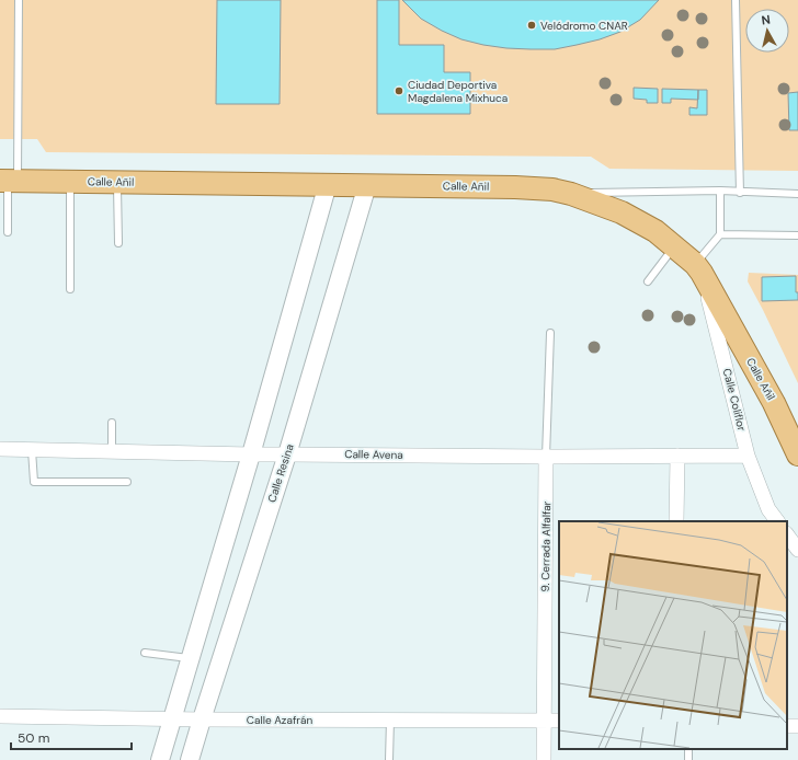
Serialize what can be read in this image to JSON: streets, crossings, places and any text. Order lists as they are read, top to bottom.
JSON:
{
  "streets": {
    "main road": ["Calle Añil"],
    "street": [
      "Calle Coliflor",
      "Calle Avena",
      "Calle Resina",
      "9. Cerrada Alfalfar",
      "Calle Azafrán"
    ]
  },
  "crossings": [
    ["Calle Añil", "Calle Coliflor"],
    ["Calle Añil", "Calle Resina"],
    ["Calle Coliflor", "Calle Avena"],
    ["Calle Avena", "Calle Resina"],
    ["Calle Avena", "9. Cerrada Alfalfar"],
    ["Calle Resina", "Calle Azafrán"],
    ["9. Cerrada Alfalfar", "Calle Azafrán"]
  ],
  "places": ["Velódromo CNAR", "Ciudad Deportiva Magdalena Mixhuca"],
  "scale_bar": "50 m",
  "north": "top"
}
